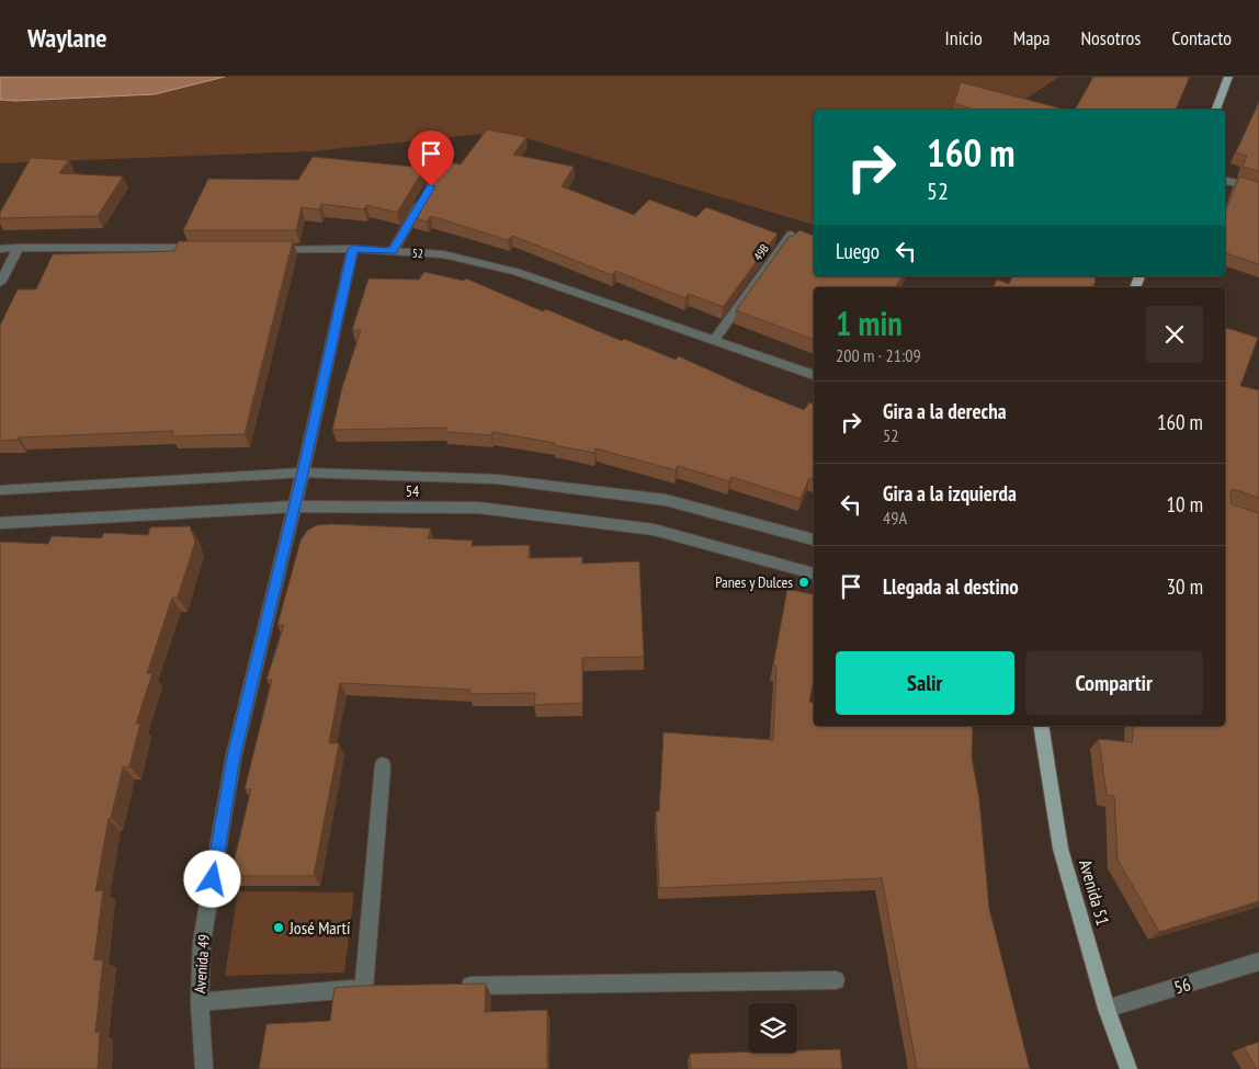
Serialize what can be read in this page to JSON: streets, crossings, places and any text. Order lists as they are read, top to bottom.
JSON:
{
  "streets": {
    "main road": ["Avenida 51"],
    "street": [
      "49B",
      "52",
      "54",
      "Avenida 49",
      "56"
    ]
  },
  "crossings": [
    ["49B", "52"],
    ["52", "Avenida 49"],
    ["54", "Avenida 49"],
    ["Avenida 51", "56"]
  ],
  "places": ["Panes y Dulces", "José Martí"],
  "page": {
    "header": "Waylane",
    "nav": [
      "Inicio",
      "Mapa",
      "Nosotros",
      "Contacto"
    ],
    "turn": ["160 m", "52"],
    "then": "Luego",
    "heading": ["1 min", "200 m · 21:09"],
    "list": [
      {
        "name": "Gira a la derecha",
        "note": "52",
        "value": "160 m"
      },
      {
        "name": "Gira a la izquierda",
        "note": "49A",
        "value": "10 m"
      },
      {
        "name": "Llegada al destino",
        "value": "30 m"
      }
    ],
    "buttons": ["Salir", "Compartir"]
  }
}
